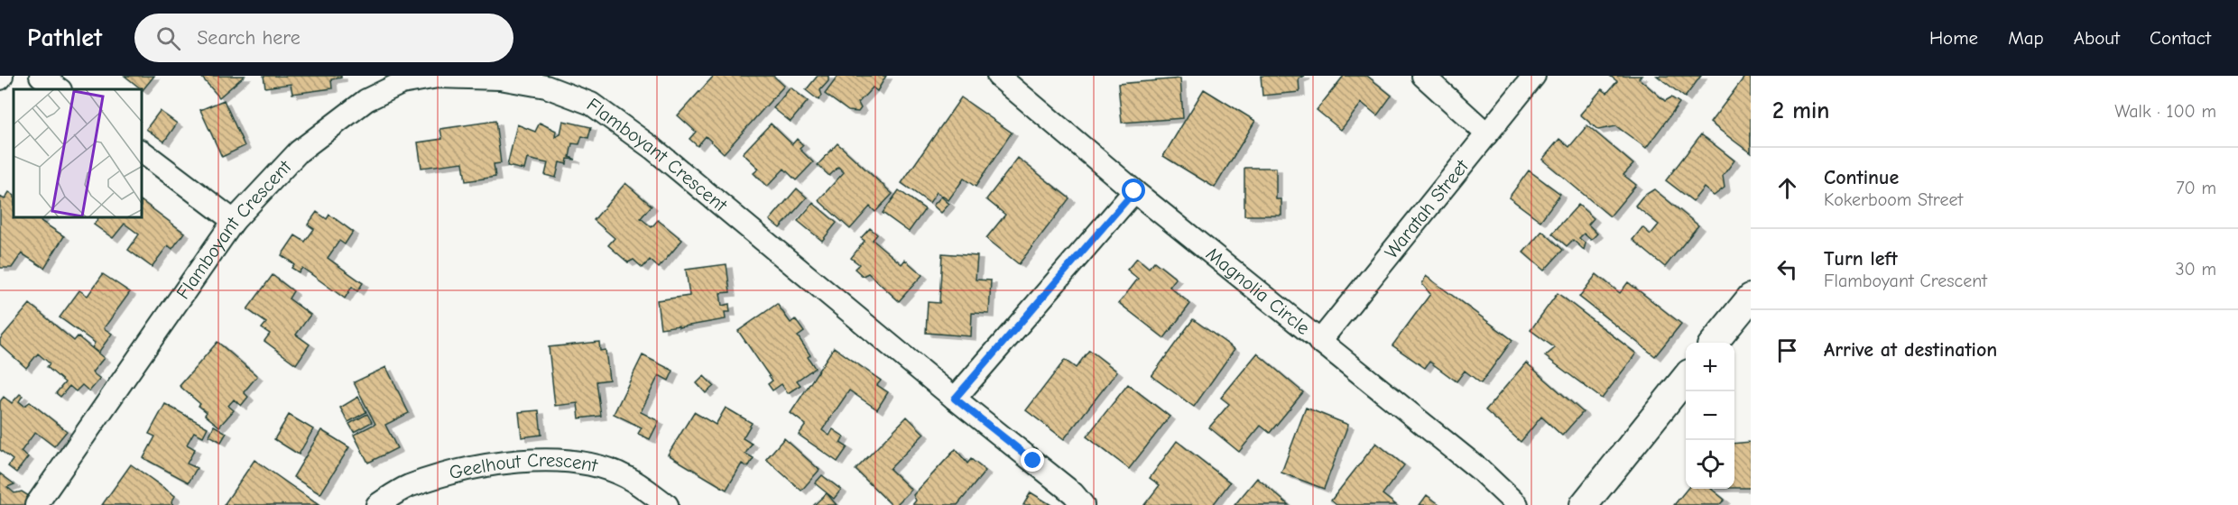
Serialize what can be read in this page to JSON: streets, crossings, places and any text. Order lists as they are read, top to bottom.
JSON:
{
  "streets": {
    "street": [
      "Flamboyant Crescent",
      "Waratah Street",
      "Magnolia Circle",
      "Geelhout Crescent"
    ]
  },
  "crossings": [
    ["Waratah Street", "Magnolia Circle"]
  ],
  "page": {
    "header": "Pathlet",
    "search": "Search here",
    "nav": [
      "Home",
      "Map",
      "About",
      "Contact"
    ],
    "heading": ["2 min", "Walk · 100 m"],
    "list": [
      ["Continue", "Kokerboom Street", "70 m"],
      ["Turn left", "Flamboyant Crescent", "30 m"],
      "Arrive at destination"
    ],
    "map_buttons": ["+", "−"]
  }
}
